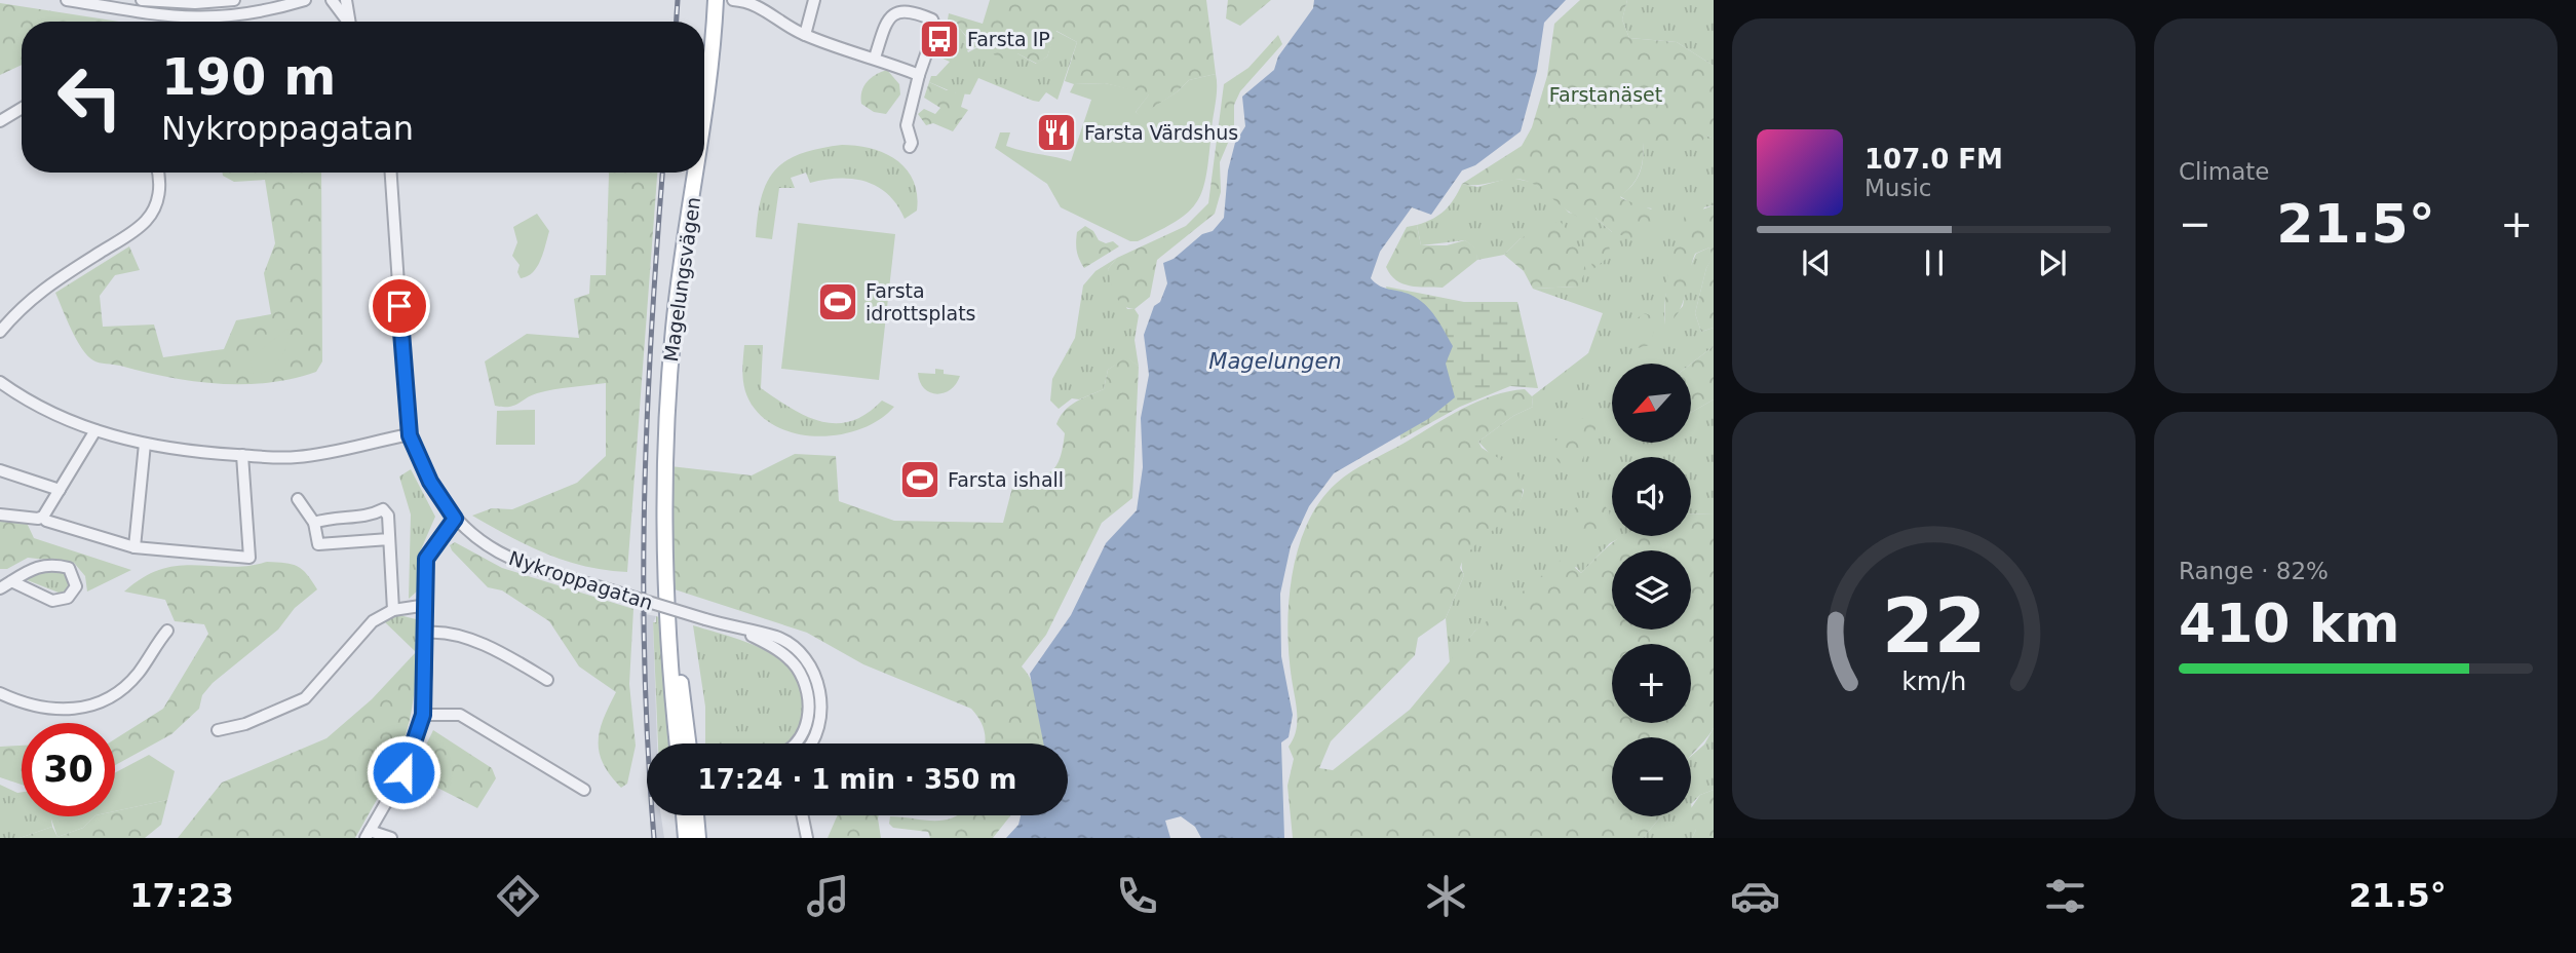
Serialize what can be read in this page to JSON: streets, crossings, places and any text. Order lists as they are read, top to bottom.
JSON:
{
  "streets": {
    "main road": ["Magelungsvägen"],
    "street": ["Nykroppagatan"]
  },
  "water": ["Magelungen"],
  "parks": ["Farstanäset"],
  "places": {
    "bus stop": ["Farsta IP"],
    "restaurant": ["Farsta Värdshus"],
    "sports": ["Farsta idrottsplats", "Farsta ishall"]
  },
  "north": "bottom left",
  "page": {
    "tile": [
      "Climate",
      ["Range · 82%", "410 km"]
    ],
    "turn": ["190 m", "Nykroppagatan"],
    "song": ["107.0 FM", "Music"],
    "heat": ["−", "21.5°", "+"],
    "map_buttons": ["+", "−"],
    "limit": "30",
    "trip": "17:24 · 1 min · 350 m",
    "tabs": ["17:23", "21.5°"],
    "gauge": ["22", "km/h"]
  }
}
